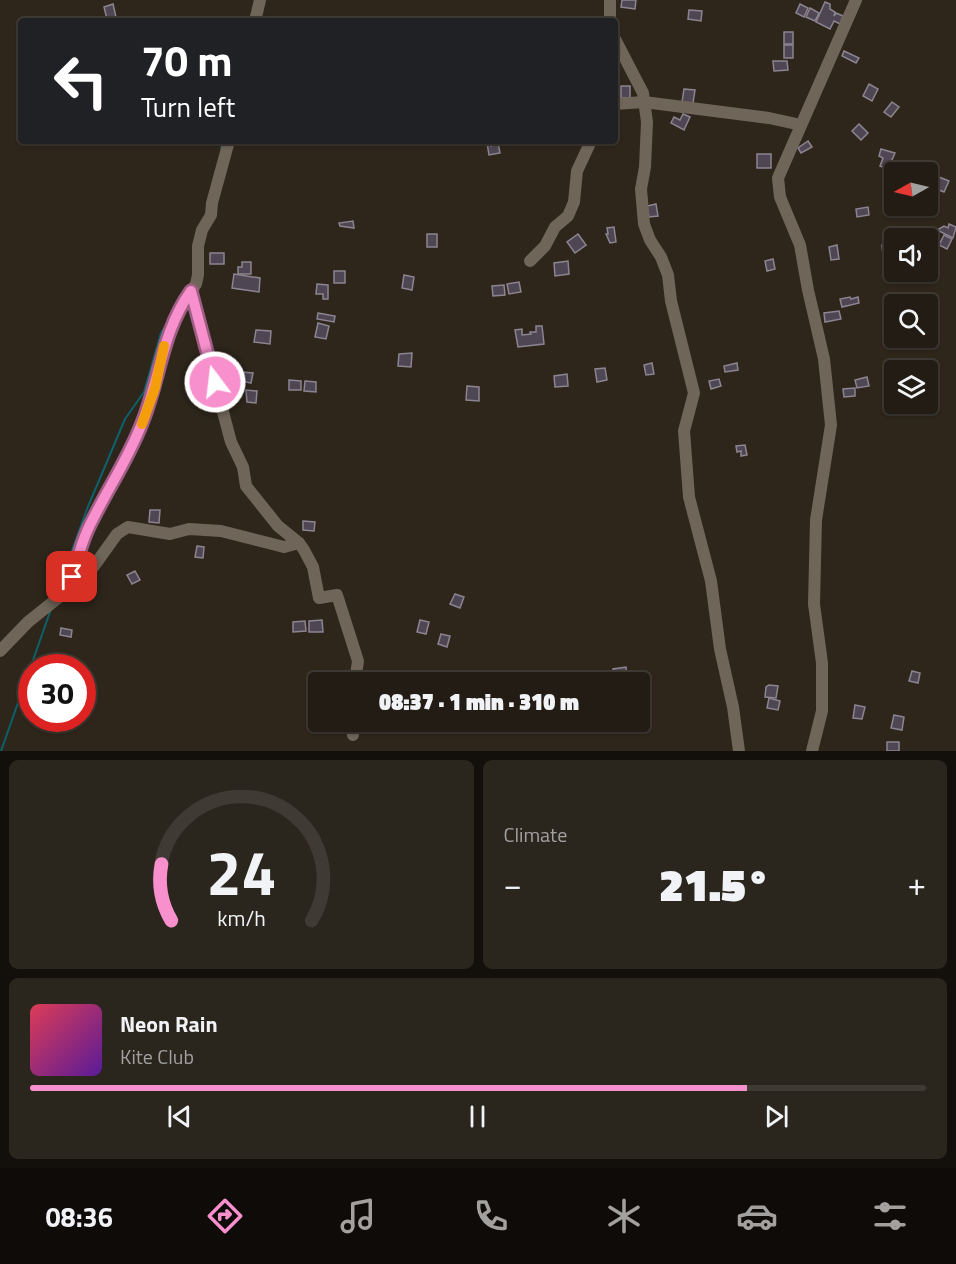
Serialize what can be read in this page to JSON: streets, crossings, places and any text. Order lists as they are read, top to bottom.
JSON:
{
  "north": "left",
  "page": {
    "turn": ["70 m", "Turn left"],
    "limit": "30",
    "trip": "08:37 · 1 min · 310 m",
    "tile": "Climate",
    "heat": ["−", "21.5°", "+"],
    "song": ["Neon Rain", "Kite Club"],
    "tabs": "08:36",
    "gauge": ["24", "km/h"]
  }
}
